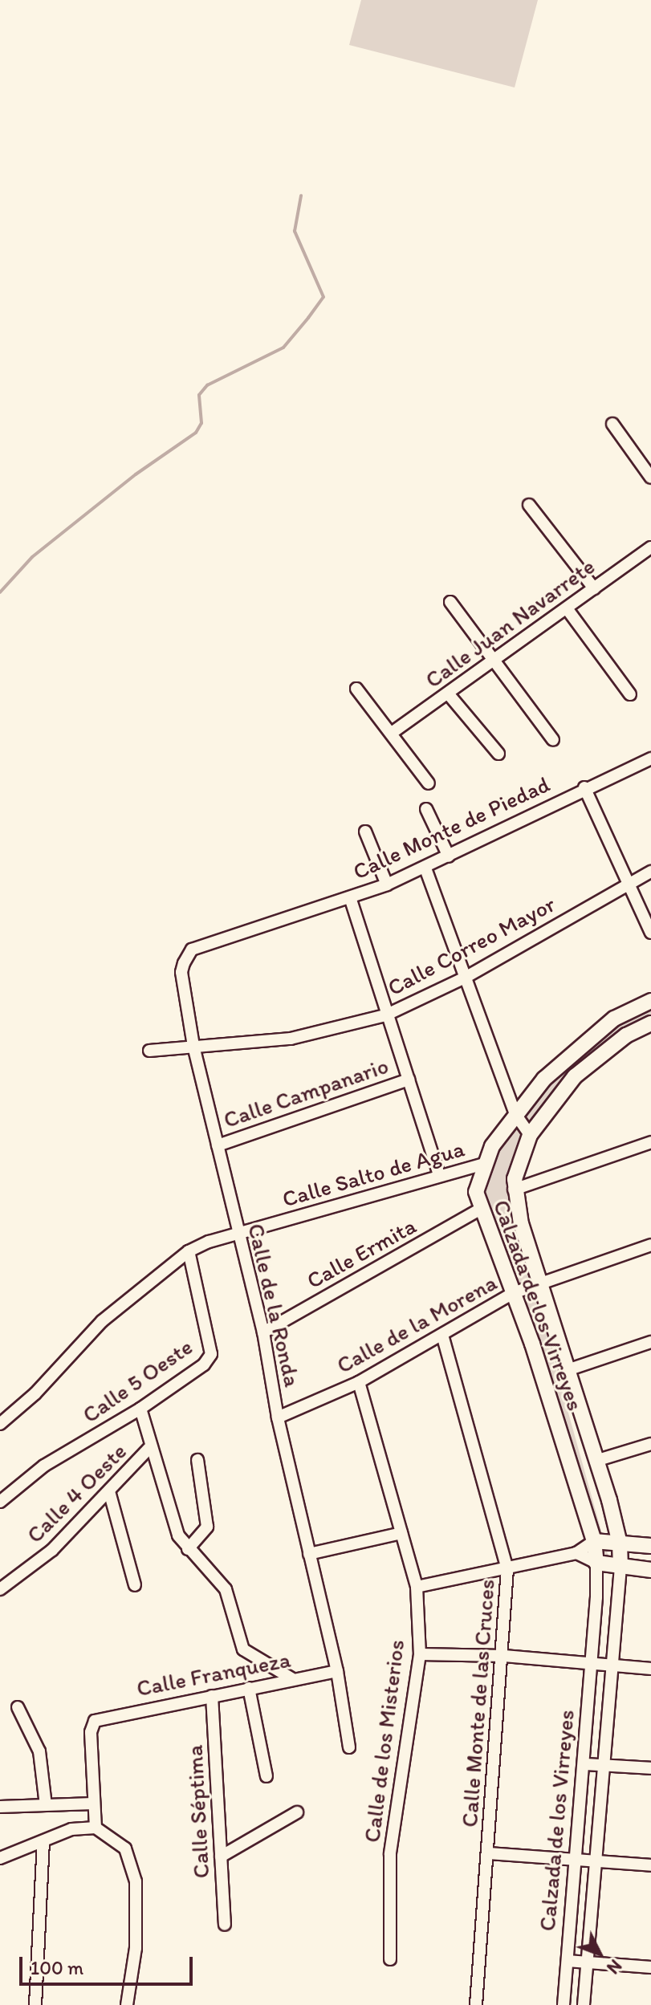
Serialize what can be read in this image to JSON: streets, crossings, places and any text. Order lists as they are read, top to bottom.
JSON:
{
  "streets": {
    "street": [
      "Calle Juan Navarrete",
      "Calle Monte de Piedad",
      "Calle Correo Mayor",
      "Calle Campanario",
      "Calle Salto de Agua",
      "Calle Ermita",
      "Calle de la Ronda",
      "Calzada de los Virreyes",
      "Calle de la Morena",
      "Calle 5 Oeste",
      "Calle 4 Oeste",
      "Calle Franqueza",
      "Calle Monte de las Cruces",
      "Calle de los Misterios",
      "Calle Séptima"
    ]
  },
  "crossings": [
    ["Calle Monte de Piedad", "Calle de la Ronda"],
    ["Calle Correo Mayor", "Calle de la Ronda"],
    ["Calle Campanario", "Calle de la Ronda"],
    ["Calle Salto de Agua", "Calle de la Ronda"],
    ["Calle Salto de Agua", "Calzada de los Virreyes"],
    ["Calle Salto de Agua", "Calle 5 Oeste"],
    ["Calle Ermita", "Calle de la Ronda"],
    ["Calle Ermita", "Calzada de los Virreyes"],
    ["Calle de la Ronda", "Calle de la Morena"],
    ["Calle de la Ronda", "Calle Franqueza"],
    ["Calzada de los Virreyes", "Calle de la Morena"],
    ["Calle de la Morena", "Calle Monte de las Cruces"],
    ["Calle de la Morena", "Calle de los Misterios"],
    ["Calle Franqueza", "Calle Séptima"]
  ],
  "scale_bar": "100 m",
  "north": "bottom right"
}
